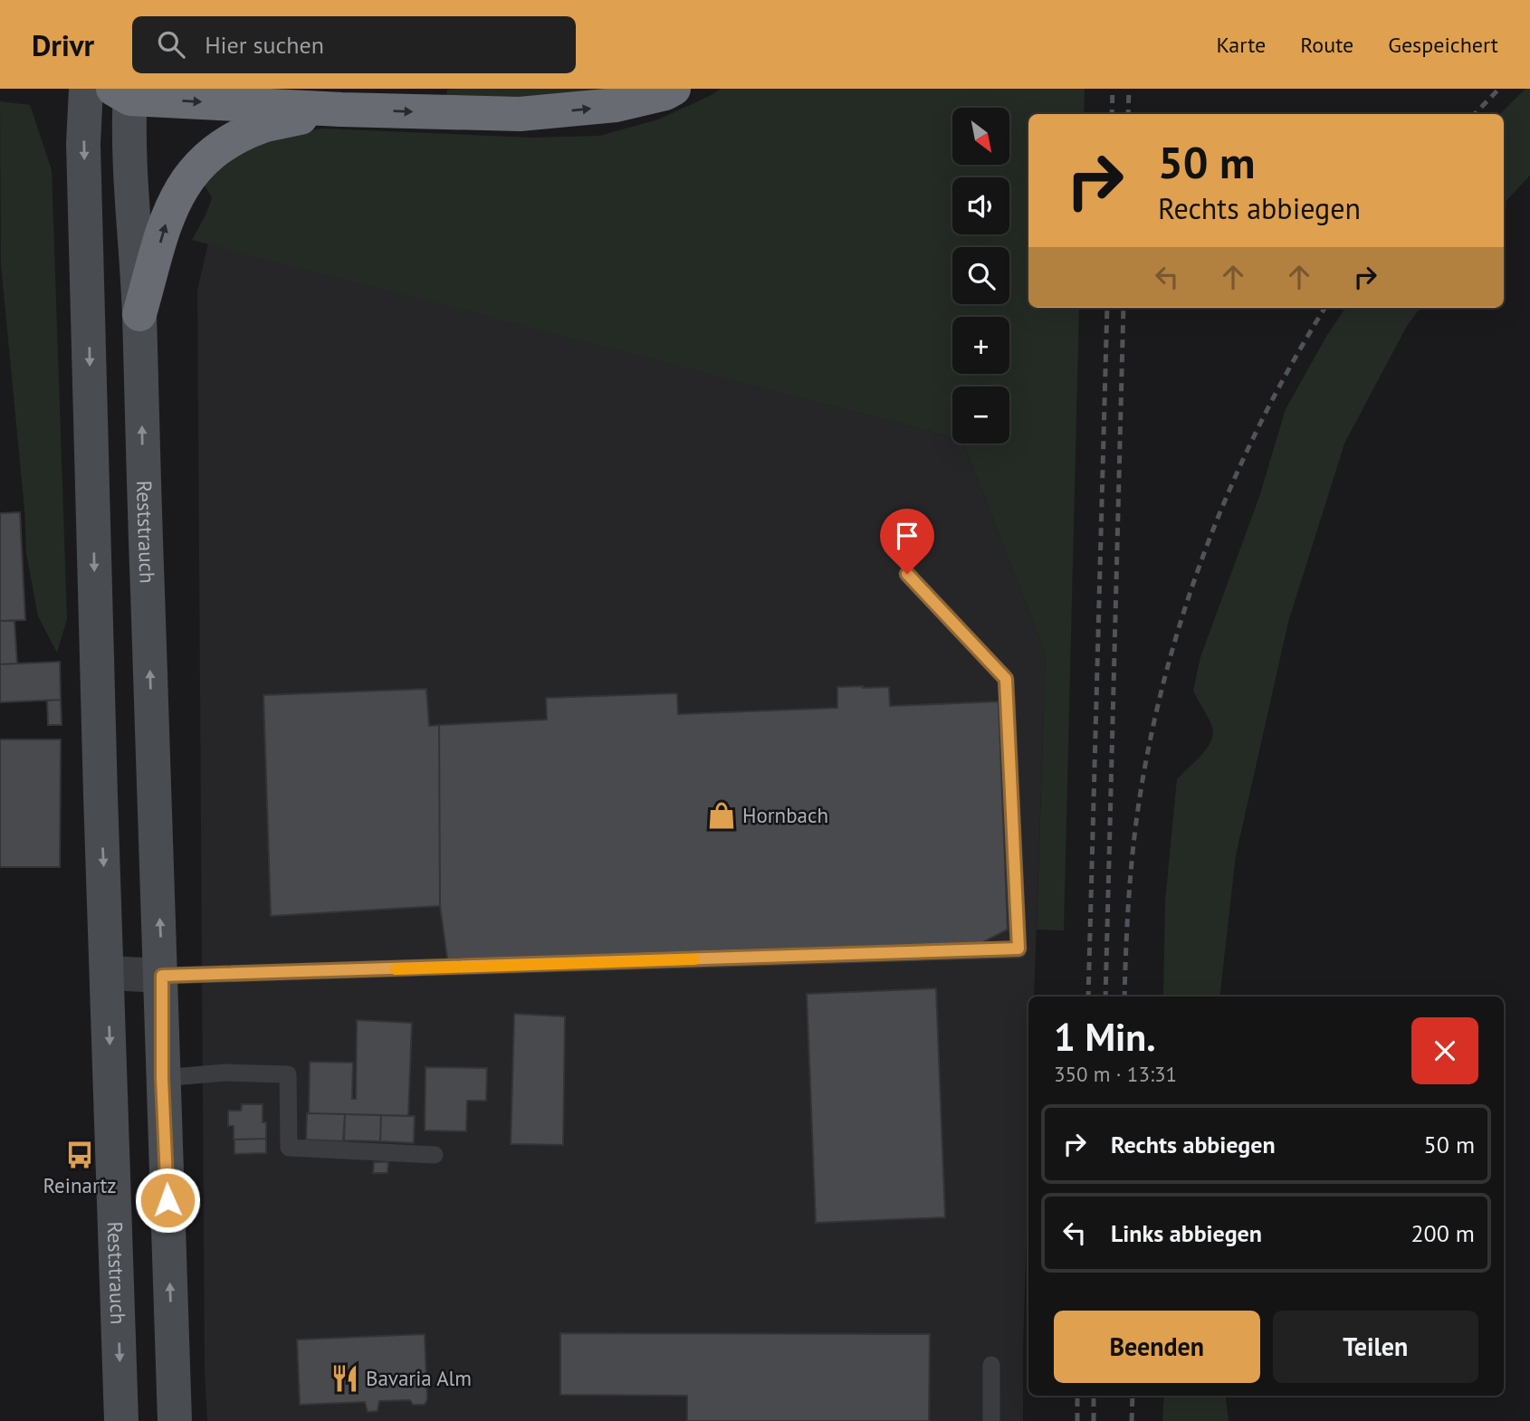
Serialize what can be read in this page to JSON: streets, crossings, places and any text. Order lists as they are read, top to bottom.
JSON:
{
  "streets": {
    "main road": ["Reststrauch"]
  },
  "places": {
    "shop": ["Hornbach"],
    "bus stop": ["Reinartz"],
    "restaurant": ["Bavaria Alm"]
  },
  "north": "bottom right",
  "page": {
    "header": "Drivr",
    "search": "Hier suchen",
    "nav": ["Karte", "Route", "Gespeichert"],
    "map_buttons": ["+", "−"],
    "turn": ["50 m", "Rechts abbiegen"],
    "heading": ["1 Min.", "350 m · 13:31"],
    "list": [
      {
        "name": "Rechts abbiegen",
        "value": "50 m"
      },
      {
        "name": "Links abbiegen",
        "value": "200 m"
      }
    ],
    "buttons": ["Beenden", "Teilen"]
  }
}
